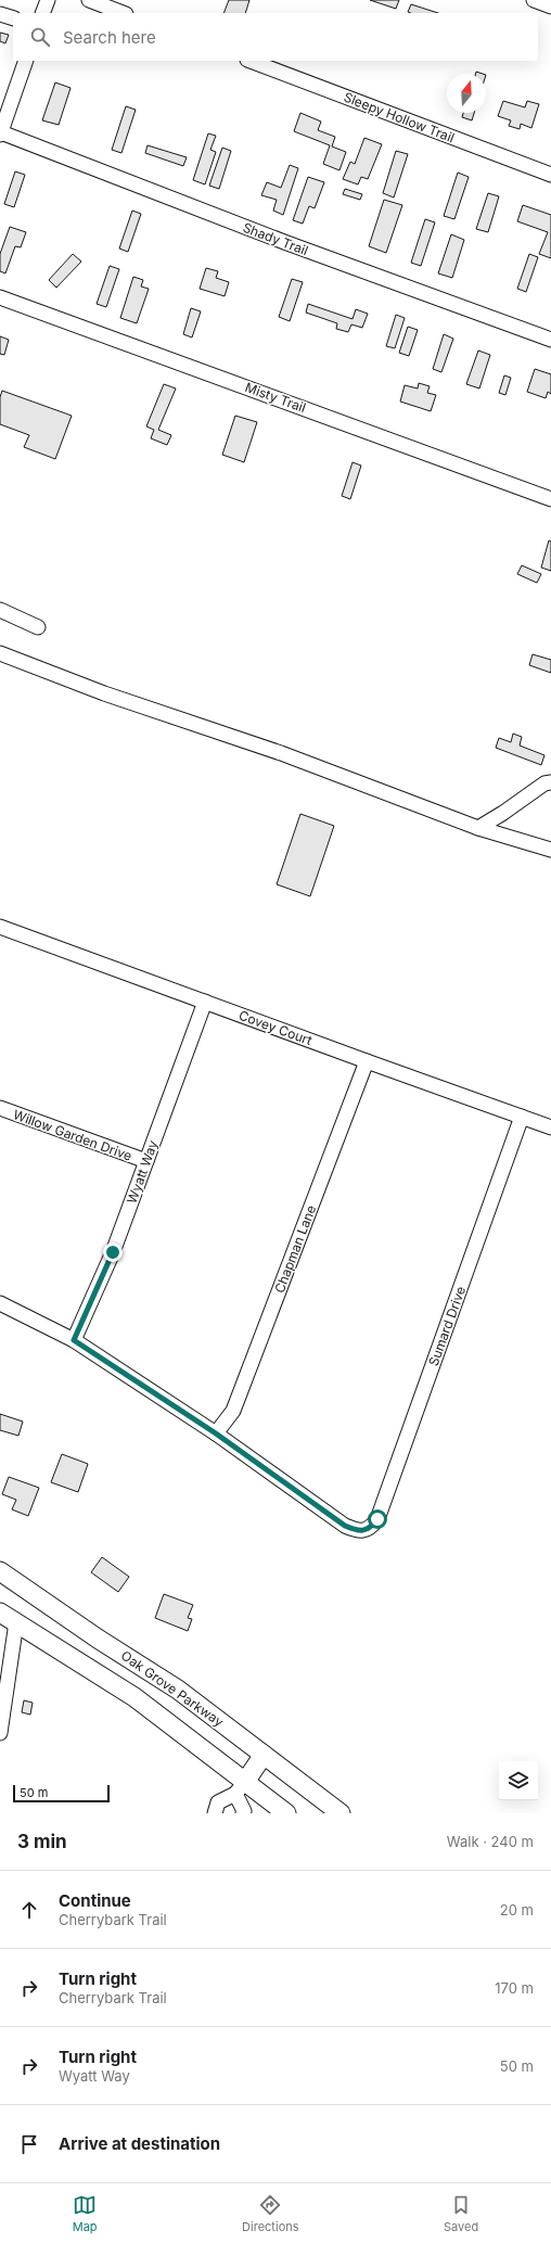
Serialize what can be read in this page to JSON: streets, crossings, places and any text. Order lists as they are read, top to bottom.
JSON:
{
  "streets": {
    "main road": ["Oak Grove Parkway"],
    "street": [
      "Sleepy Hollow Trail",
      "Shady Trail",
      "Misty Trail",
      "Covey Court",
      "Willow Garden Drive",
      "Wyatt Way",
      "Chapman Lane",
      "Sumard Drive"
    ]
  },
  "crossings": [
    ["Covey Court", "Wyatt Way"],
    ["Covey Court", "Chapman Lane"],
    ["Covey Court", "Sumard Drive"],
    ["Willow Garden Drive", "Wyatt Way"],
    ["Chapman Lane", "Sumard Drive"]
  ],
  "scale_bar": "50 m",
  "north": "top",
  "page": {
    "search": "Search here",
    "scale": "50 m",
    "heading": ["3 min", "Walk · 240 m"],
    "list": [
      ["Continue", "Cherrybark Trail", "20 m"],
      ["Turn right", "Cherrybark Trail", "170 m"],
      ["Turn right", "Wyatt Way", "50 m"],
      "Arrive at destination"
    ],
    "nav": ["Map", "Directions", "Saved"]
  }
}
